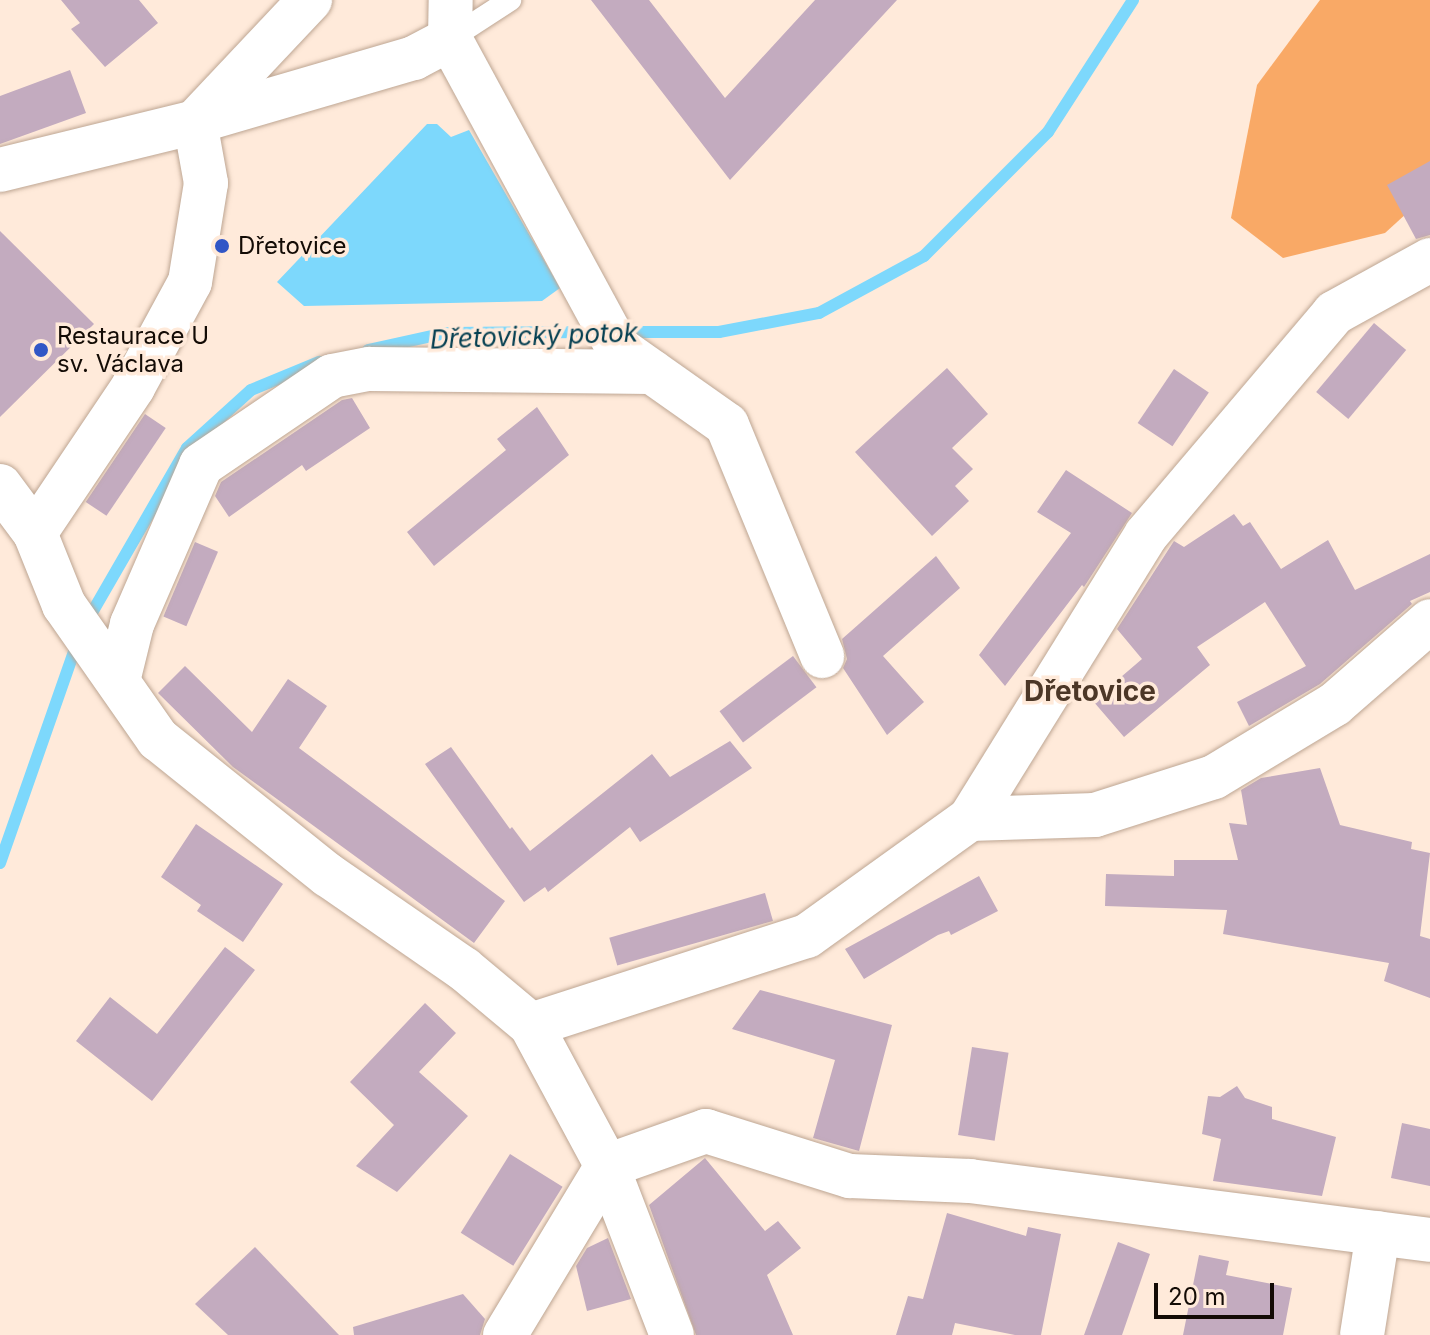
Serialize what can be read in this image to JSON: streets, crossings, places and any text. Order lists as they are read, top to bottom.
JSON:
{
  "districts": ["Dřetovice"],
  "water": ["Dřetovický potok"],
  "places": ["Dřetovice", "Restaurace U sv. Václava"],
  "scale_bar": "20 m"
}
